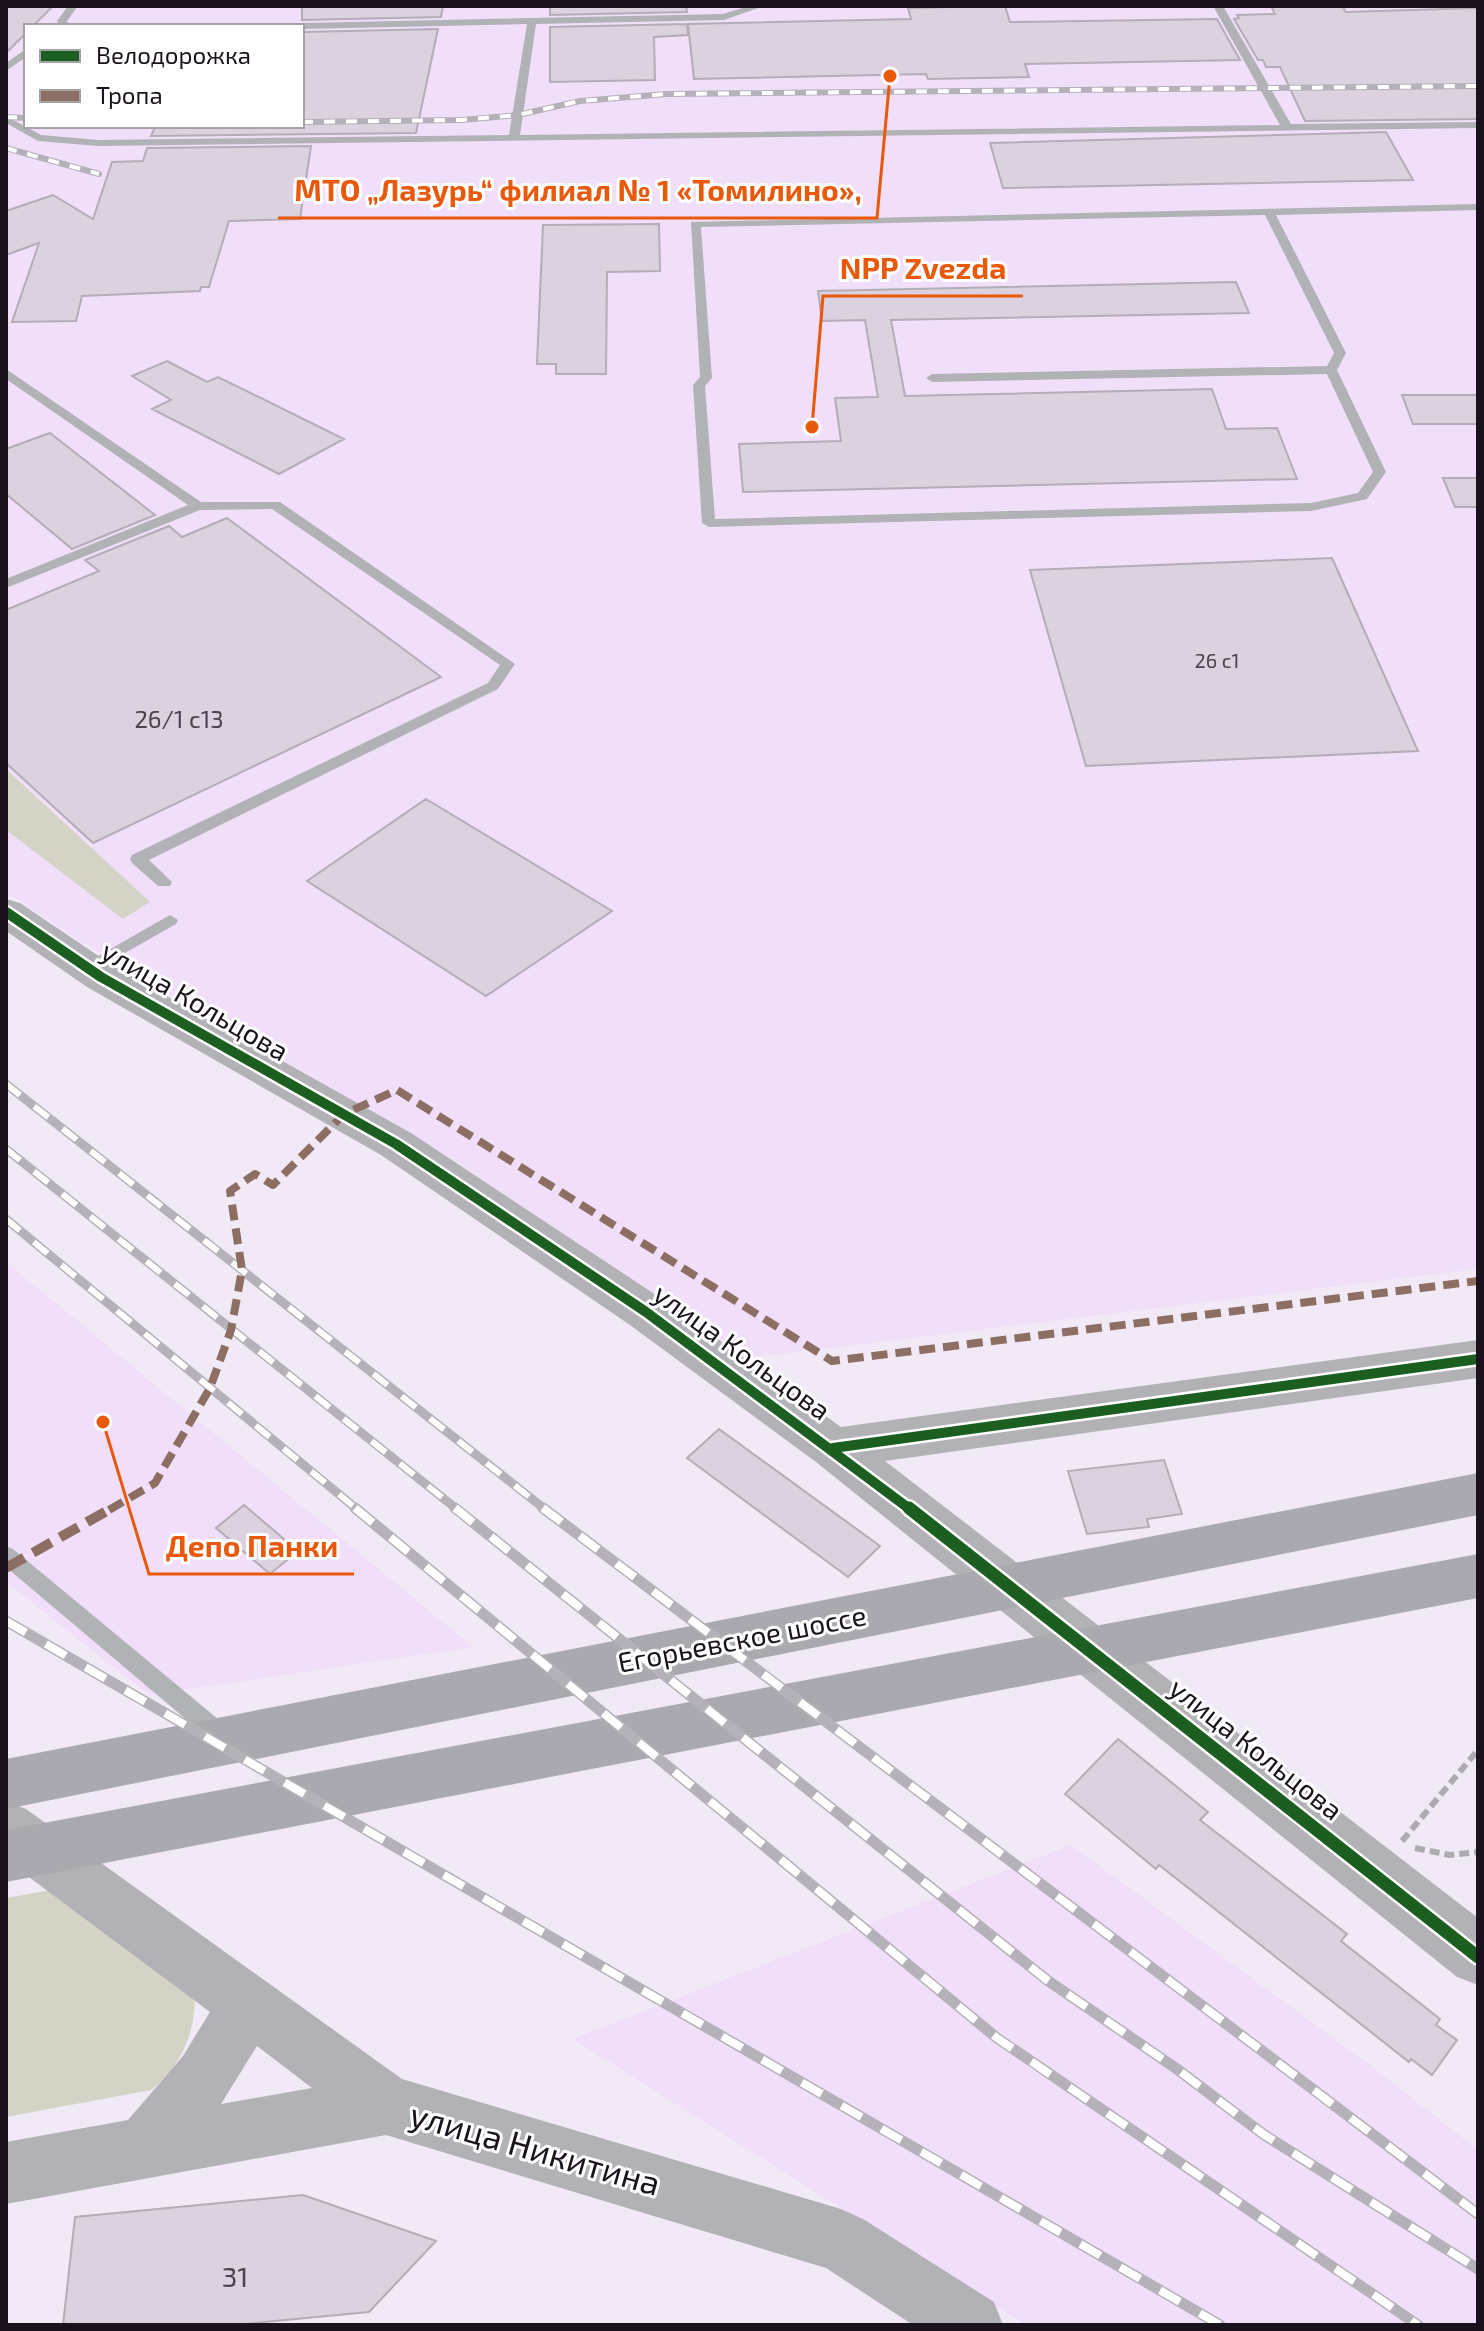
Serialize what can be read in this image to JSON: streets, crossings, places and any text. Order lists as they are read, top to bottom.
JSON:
{
  "streets": {
    "main road": ["Егорьевское шоссе"],
    "street": ["улица Кольцова", "улица Никитина"]
  },
  "places": ["МТО „Лазурь“ филиал № 1 «Томилино»,", "NPP Zvezda", "Депо Панки"],
  "house_numbers": ["26 с1", "26/1 с13", "31"],
  "legend": ["Велодорожка", "Тропа"]
}
